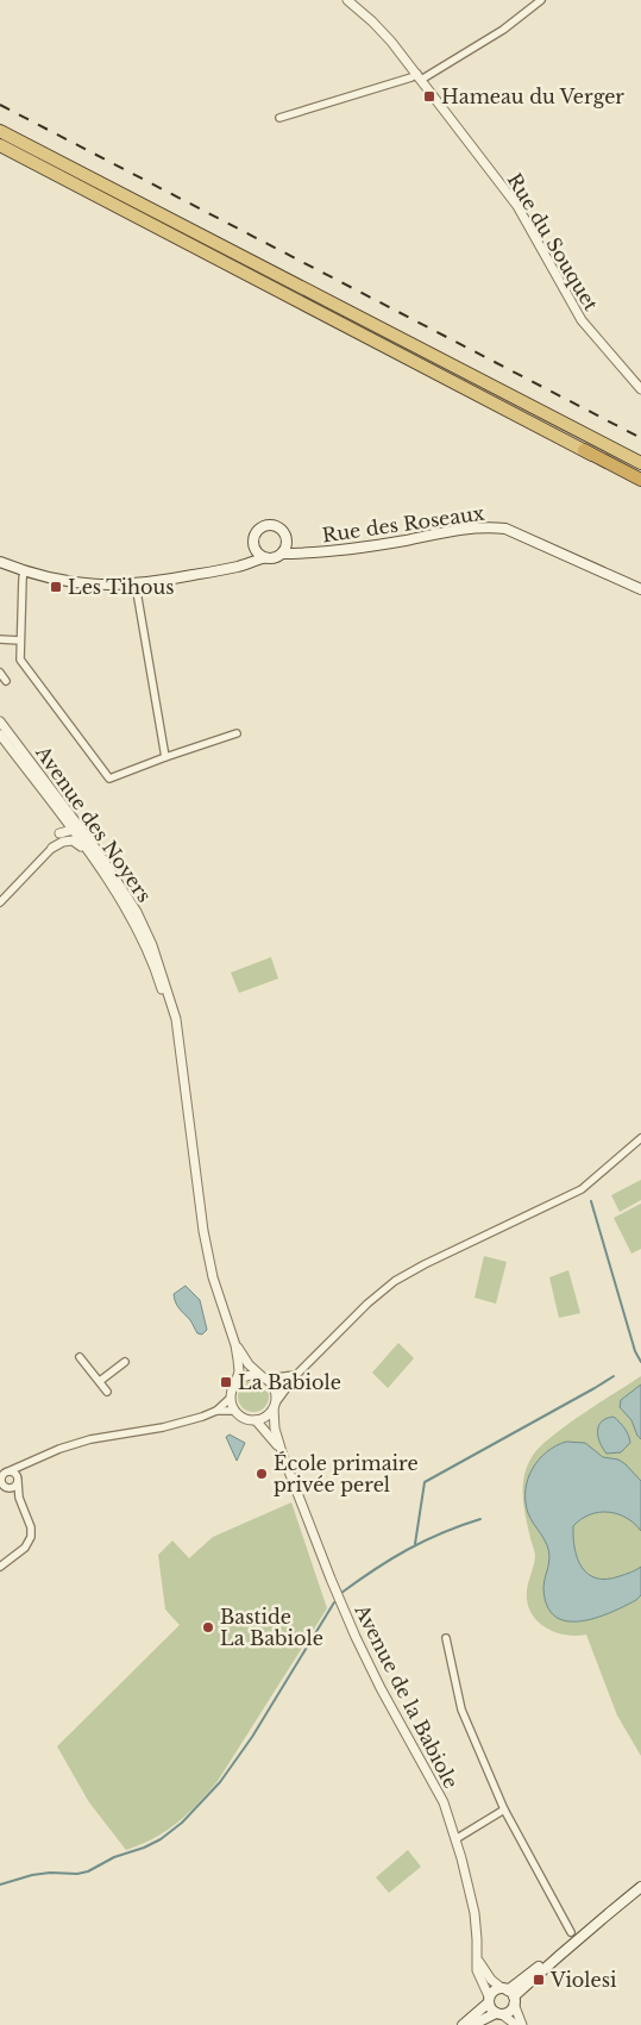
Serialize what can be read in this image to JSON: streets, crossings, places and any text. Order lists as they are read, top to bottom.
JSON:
{
  "streets": {
    "main road": ["Rue des Roseaux"],
    "street": ["Rue du Souquet", "Avenue des Noyers", "Avenue de la Babiole"]
  },
  "crossings": [
    ["Avenue des Noyers", "Avenue de la Babiole"]
  ],
  "places": {
    "transit": [
      "Hameau du Verger",
      "Les Tihous",
      "La Babiole",
      "Violesi"
    ],
    "other": ["École primaire privée perel", "Bastide La Babiole"]
  }
}
